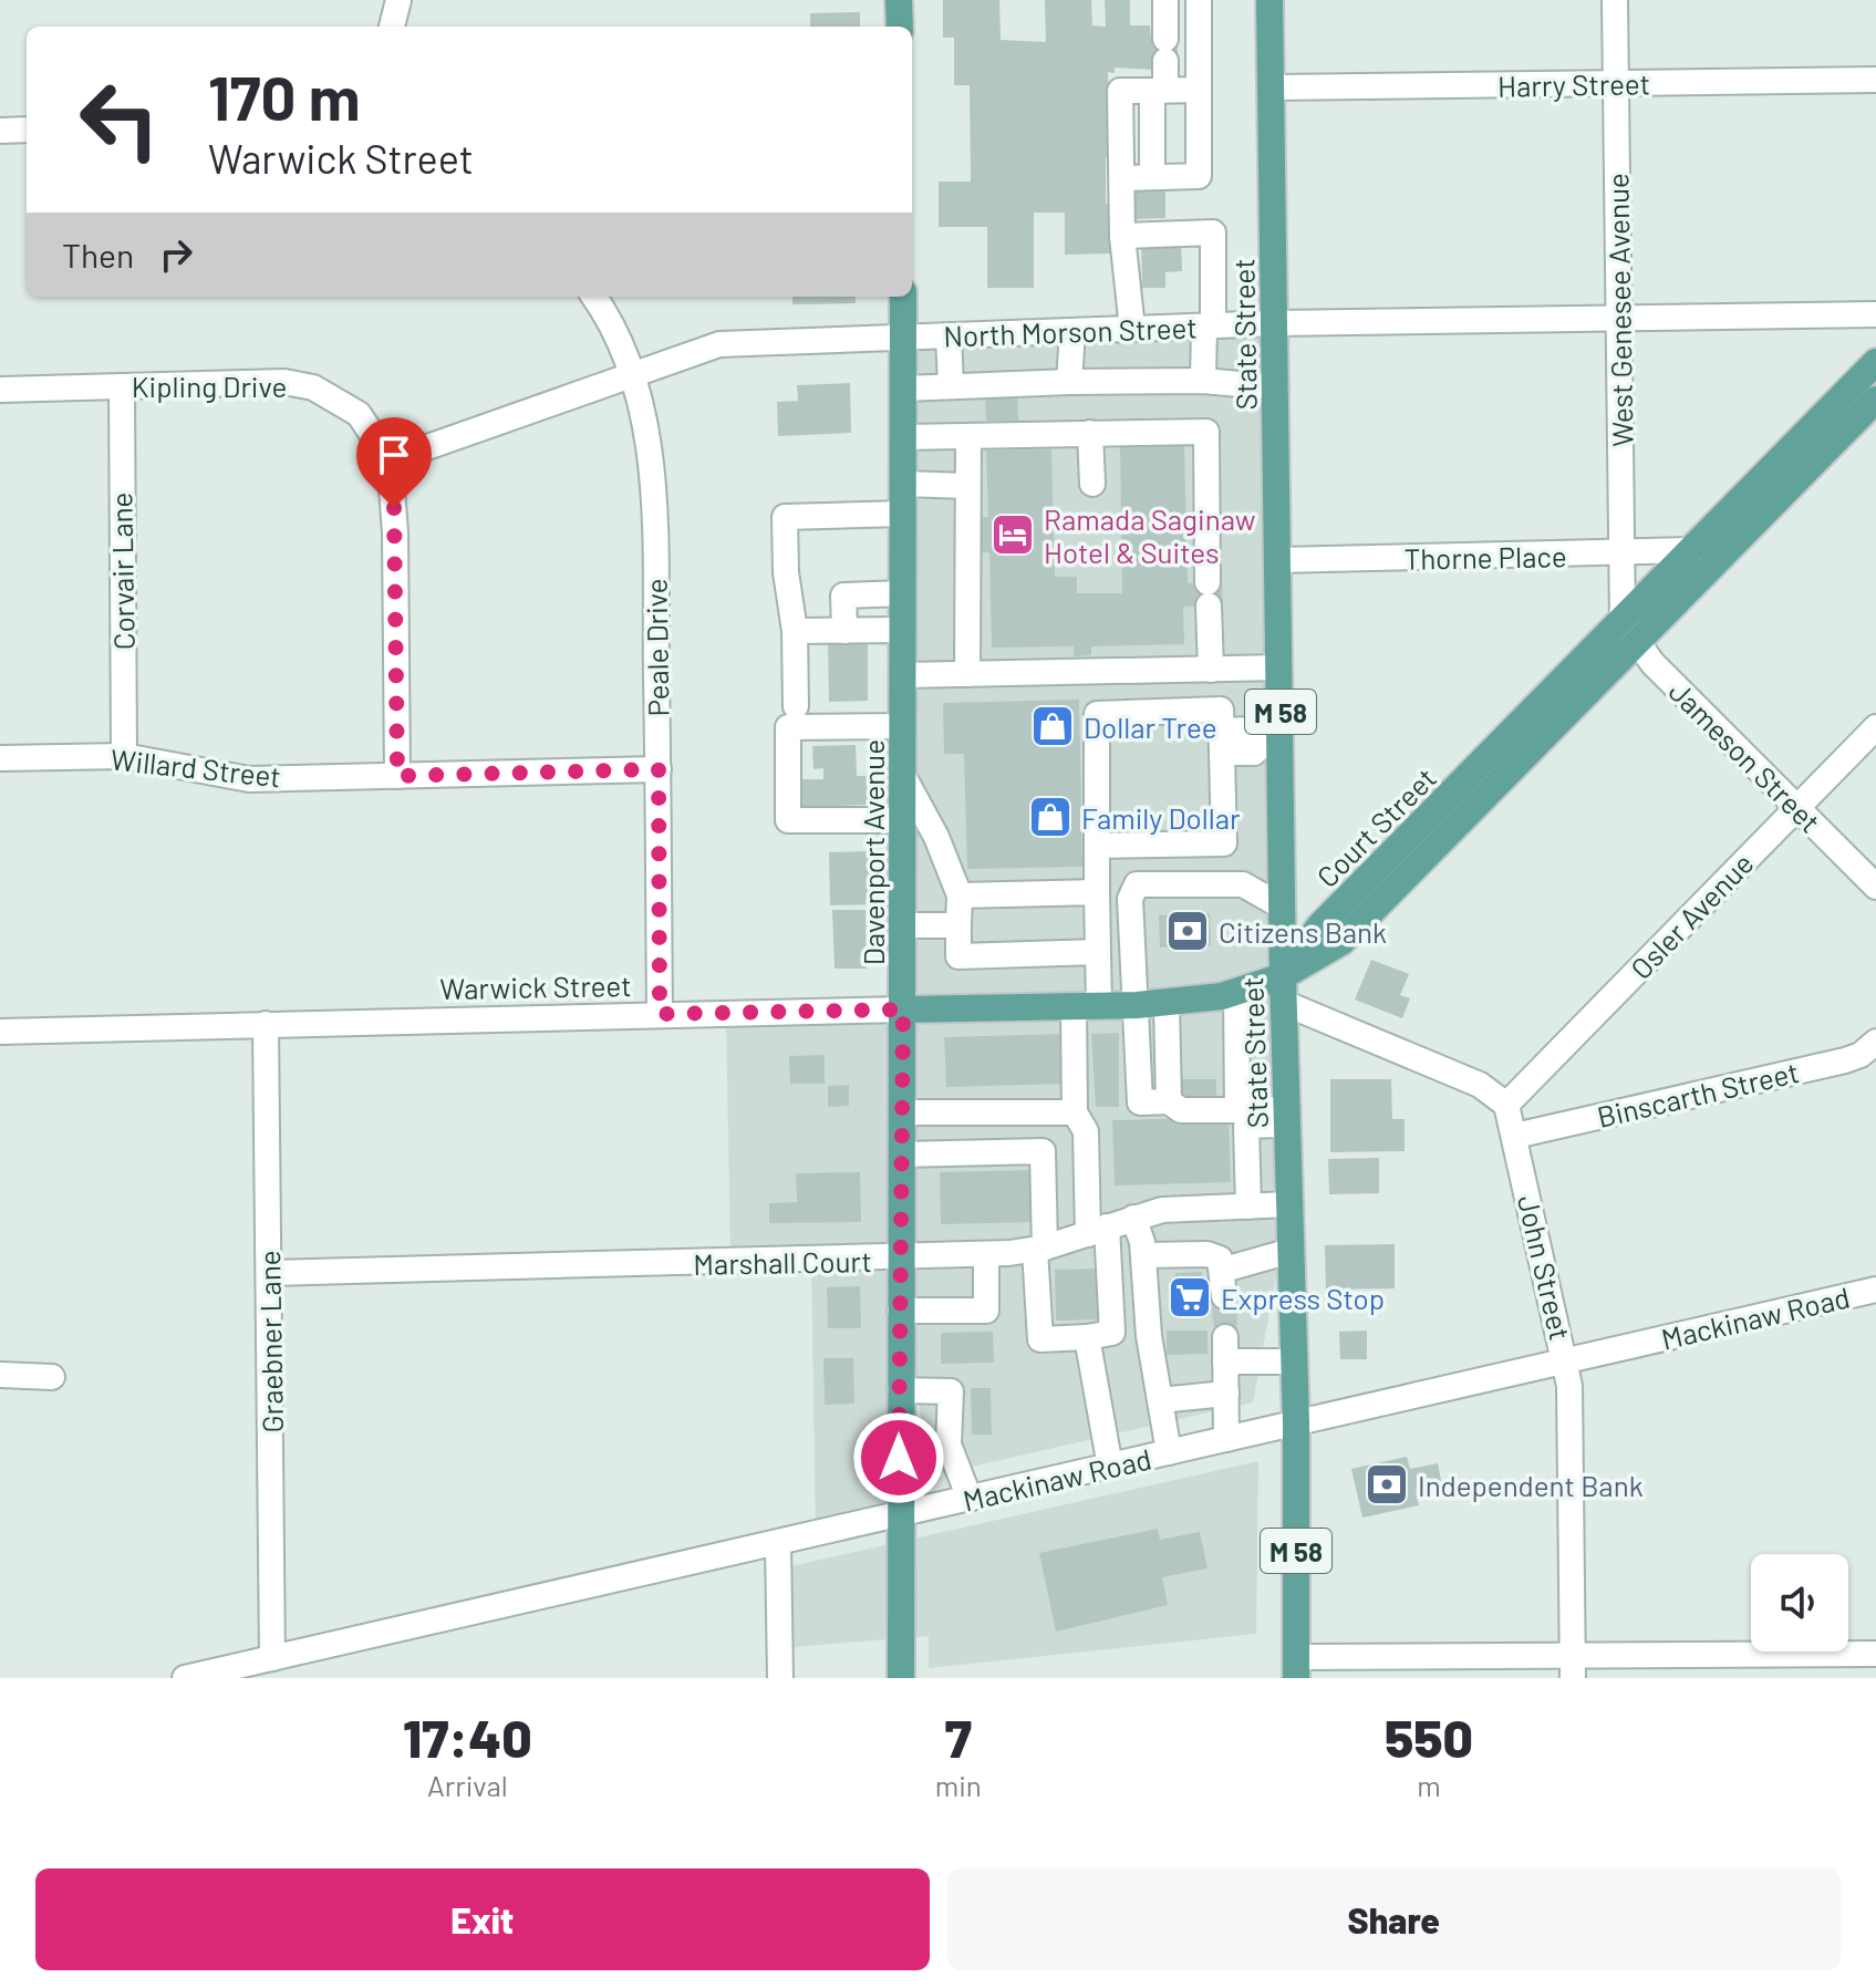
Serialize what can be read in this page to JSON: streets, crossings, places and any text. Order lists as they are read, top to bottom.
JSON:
{
  "streets": {
    "main road": [
      "State Street",
      "M 58",
      "Court Street",
      "Davenport Avenue",
      "Warwick Street"
    ],
    "street": [
      "Harry Street",
      "West Genesee Avenue",
      "North Morson Street",
      "Kipling Drive",
      "Thorne Place",
      "Corvair Lane",
      "Peale Drive",
      "Jameson Street",
      "Willard Street",
      "Osler Avenue",
      "Binscarth Street",
      "Marshall Court",
      "John Street",
      "Mackinaw Road",
      "Graebner Lane"
    ]
  },
  "crossings": [
    ["Harry Street", "West Genesee Avenue"],
    ["Harry Street", "State Street"],
    ["West Genesee Avenue", "North Morson Street"],
    ["West Genesee Avenue", "Thorne Place"],
    ["West Genesee Avenue", "Jameson Street"],
    ["West Genesee Avenue", "Court Street"],
    ["North Morson Street", "State Street"],
    ["North Morson Street", "Kipling Drive"],
    ["North Morson Street", "Peale Drive"],
    ["North Morson Street", "Davenport Avenue"],
    ["State Street", "Thorne Place"],
    ["State Street", "Court Street"],
    ["State Street", "Warwick Street"],
    ["State Street", "Marshall Court"],
    ["State Street", "Mackinaw Road"],
    ["Kipling Drive", "Corvair Lane"],
    ["Kipling Drive", "Willard Street"],
    ["Thorne Place", "Court Street"],
    ["Corvair Lane", "Willard Street"],
    ["Peale Drive", "Willard Street"],
    ["Peale Drive", "Warwick Street"],
    ["Jameson Street", "Court Street"],
    ["Jameson Street", "Osler Avenue"],
    ["Court Street", "Warwick Street"],
    ["Davenport Avenue", "Warwick Street"],
    ["Davenport Avenue", "Marshall Court"],
    ["Davenport Avenue", "Mackinaw Road"],
    ["Osler Avenue", "John Street"],
    ["Warwick Street", "Graebner Lane"],
    ["Binscarth Street", "John Street"],
    ["Marshall Court", "Graebner Lane"],
    ["John Street", "Mackinaw Road"],
    ["Mackinaw Road", "Graebner Lane"]
  ],
  "places": {
    "hotel": ["Ramada Saginaw Hotel & Suites"],
    "shop": ["Dollar Tree", "Family Dollar"],
    "bank": ["Citizens Bank", "Independent Bank"],
    "supermarket": ["Express Stop"]
  },
  "page": {
    "turn": ["170 m", "Warwick Street"],
    "then": "Then",
    "eta": [
      "17:40",
      "Arrival",
      "7",
      "min",
      "550",
      "m"
    ],
    "buttons": ["Exit", "Share"]
  }
}
